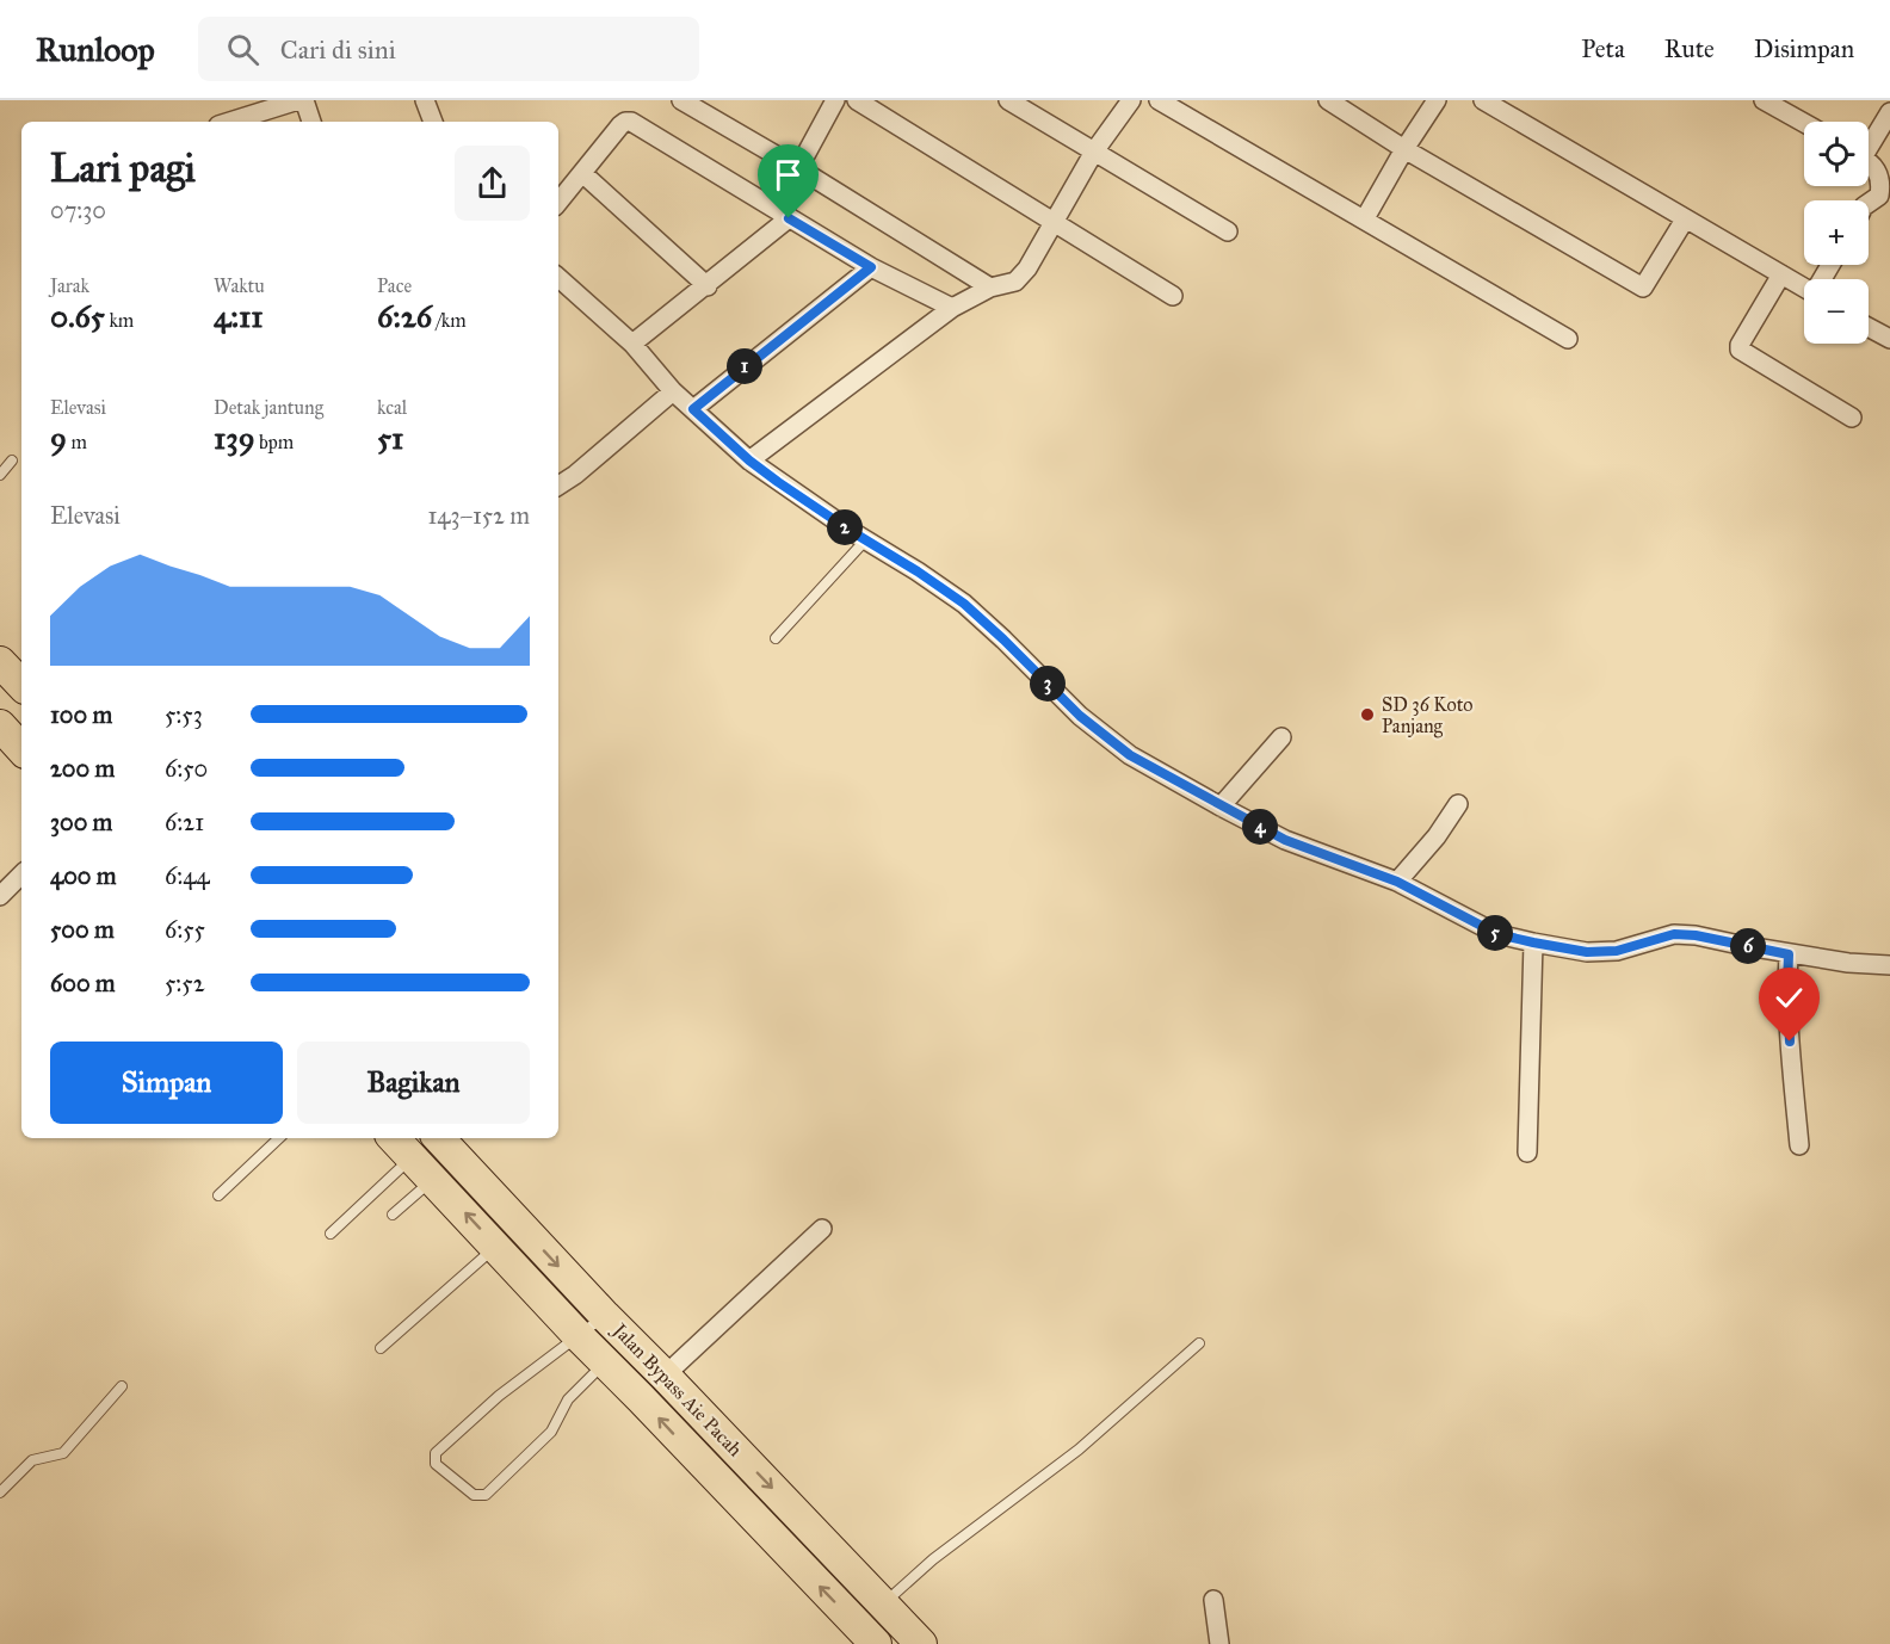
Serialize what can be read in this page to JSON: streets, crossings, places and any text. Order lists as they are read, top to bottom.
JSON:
{
  "streets": {
    "highway": ["Jalan Bypass Aie Pacah"]
  },
  "places": ["SD 36 Koto Panjang"],
  "page": {
    "header": "Runloop",
    "search": "Cari di sini",
    "nav": ["Peta", "Rute", "Disimpan"],
    "map_buttons": ["+", "−"],
    "heading": ["Lari pagi", "07:30"],
    "stats": [
      ["Jarak", "0.65 km"],
      ["Waktu", "4:11"],
      ["Pace", "6:26 /km"],
      ["Elevasi", "9 m"],
      ["Detak jantung", "139 bpm"],
      ["kcal", "51"]
    ],
    "pins": [
      "1",
      "2",
      "3",
      "4",
      "5",
      "6"
    ],
    "chart": ["Elevasi", "143–152 m"],
    "list": [
      {
        "name": "100 m",
        "note": "5:53"
      },
      {
        "name": "200 m",
        "note": "6:50"
      },
      {
        "name": "300 m",
        "note": "6:21"
      },
      {
        "name": "400 m",
        "note": "6:44"
      },
      {
        "name": "500 m",
        "note": "6:55"
      },
      {
        "name": "600 m",
        "note": "5:52"
      }
    ],
    "buttons": ["Simpan", "Bagikan"]
  }
}
